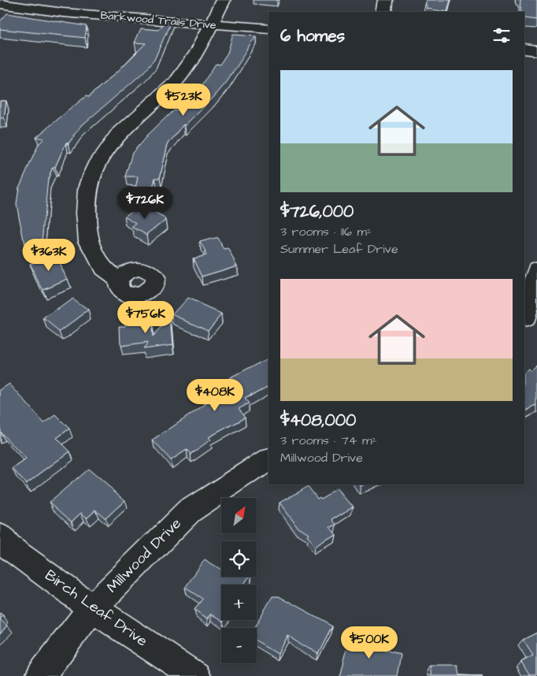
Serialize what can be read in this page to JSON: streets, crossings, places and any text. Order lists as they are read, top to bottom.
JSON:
{
  "streets": {
    "street": ["Barkwood Trails Drive", "Millwood Drive", "Birch Leaf Drive"]
  },
  "crossings": [
    ["Millwood Drive", "Birch Leaf Drive"]
  ],
  "north": "top right",
  "page": {
    "heading": "6 homes",
    "list": [
      {
        "name": "$726,000",
        "note": "3 rooms · 116 m² · Summer Leaf Drive"
      },
      {
        "name": "$408,000",
        "note": "3 rooms · 74 m² · Millwood Drive"
      }
    ],
    "price": [
      "$523K",
      "$726K",
      "$363K",
      "$756K",
      "$408K",
      "$500K"
    ],
    "map_buttons": ["+", "−"]
  }
}
